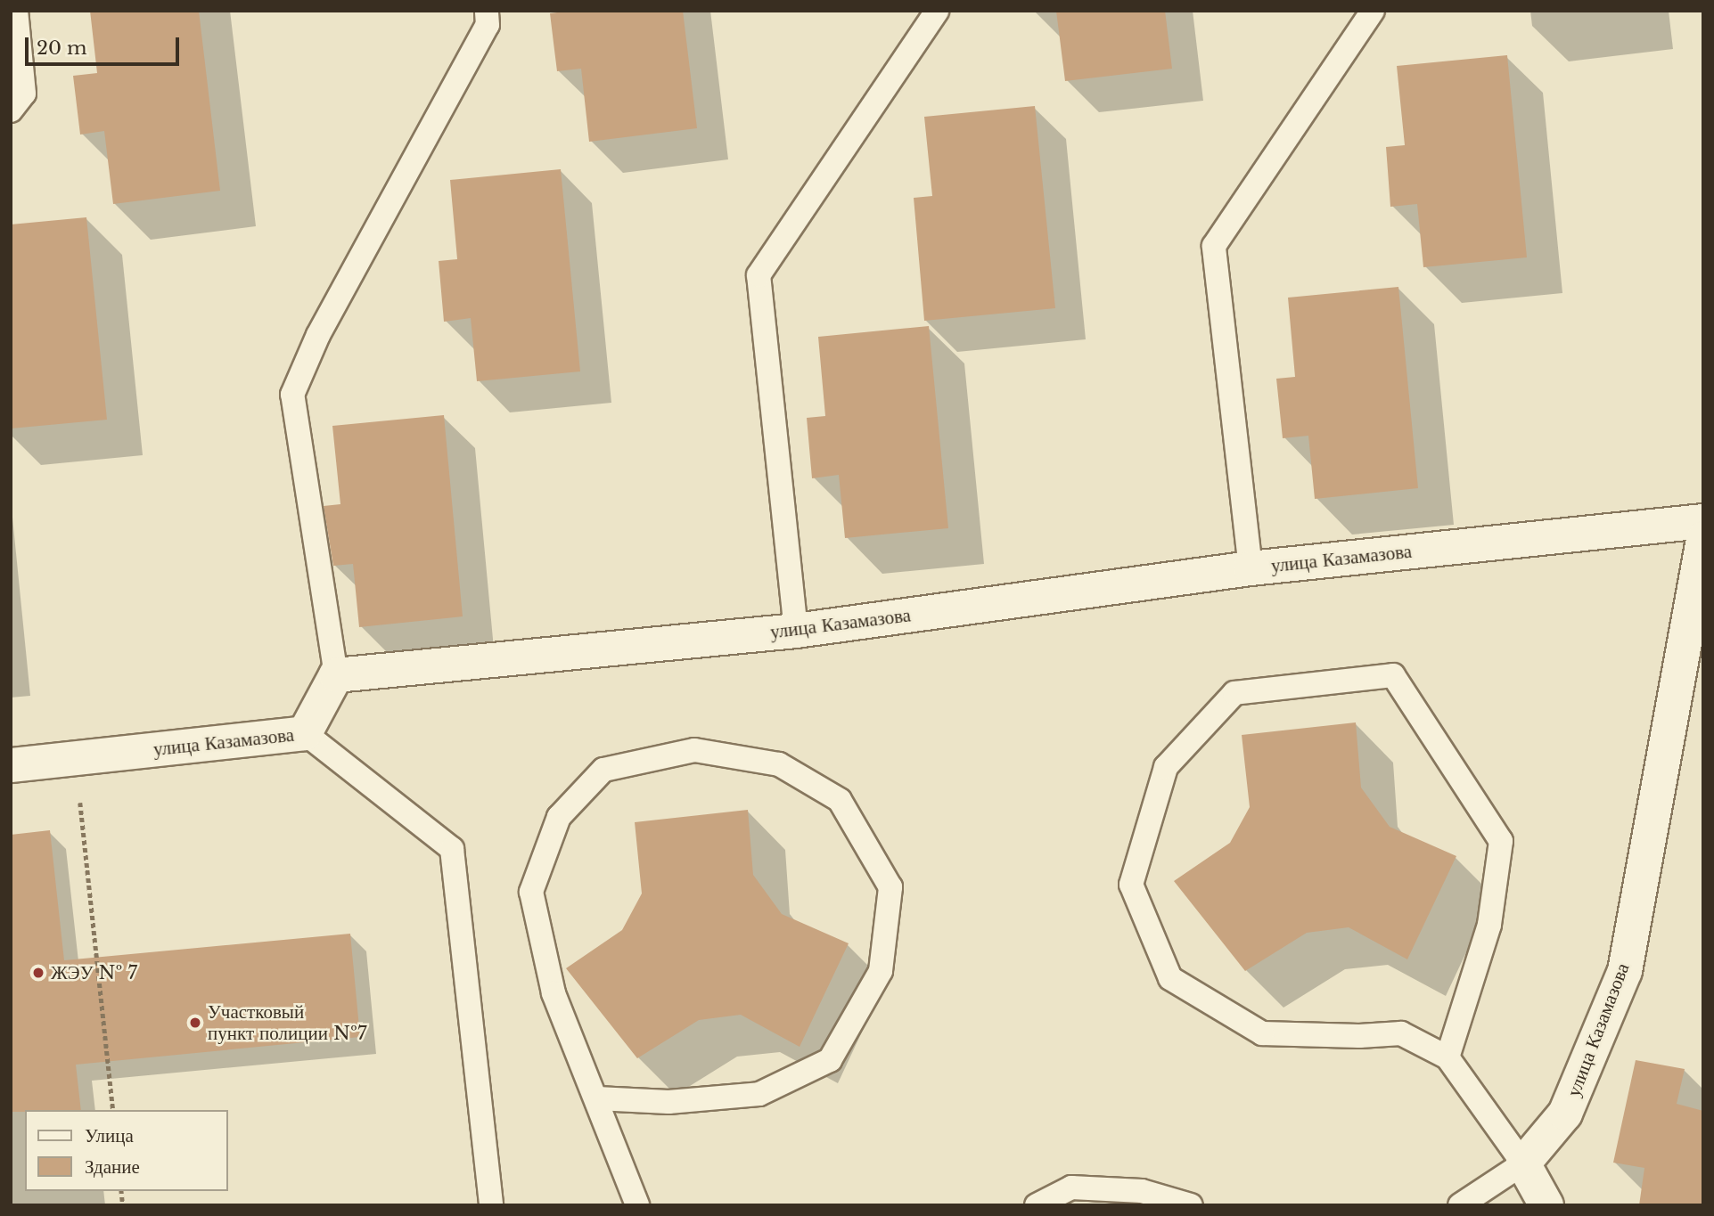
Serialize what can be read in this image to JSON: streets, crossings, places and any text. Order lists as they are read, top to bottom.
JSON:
{
  "streets": {
    "street": ["улица Казамазова"]
  },
  "places": ["ЖЭУ № 7", "Участковый пункт полиции №7"],
  "legend": ["Улица", "Здание"],
  "scale_bar": "20 m"
}
